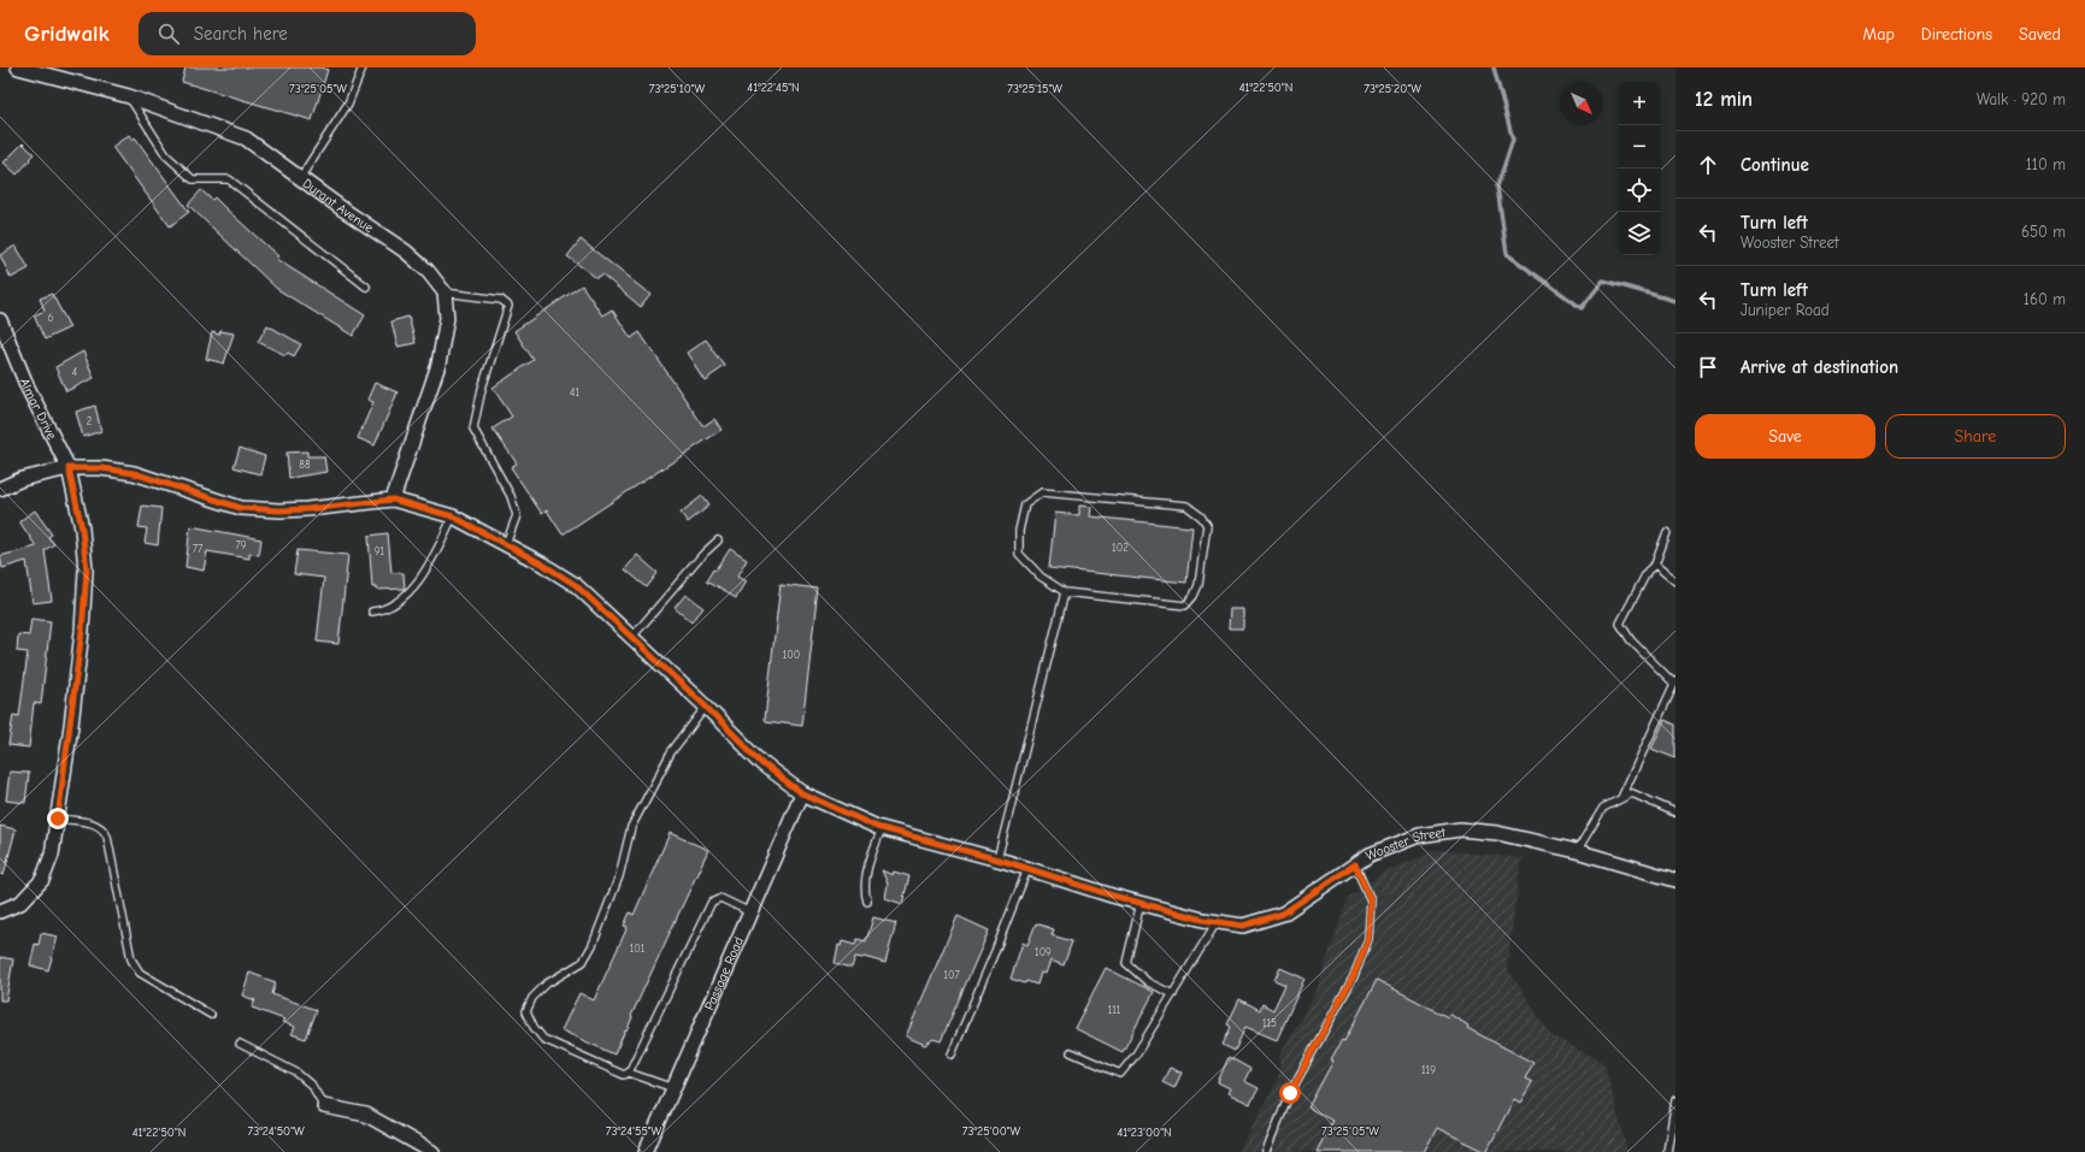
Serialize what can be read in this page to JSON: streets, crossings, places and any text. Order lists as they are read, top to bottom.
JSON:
{
  "streets": {
    "street": [
      "Durant Avenue",
      "Almar Drive",
      "Wooster Street",
      "Passage Road"
    ]
  },
  "crossings": [
    ["Almar Drive", "Wooster Street"],
    ["Wooster Street", "Passage Road"]
  ],
  "house_numbers": [
    "6",
    "4",
    "41",
    "2",
    "88",
    "79",
    "102",
    "77",
    "91",
    "100",
    "101",
    "109",
    "107",
    "111",
    "115",
    "119"
  ],
  "north": "bottom right",
  "page": {
    "header": "Gridwalk",
    "search": "Search here",
    "nav": ["Map", "Directions", "Saved"],
    "heading": ["12 min", "Walk · 920 m"],
    "map_buttons": ["+", "−"],
    "list": [
      ["Continue", "110 m"],
      ["Turn left", "Wooster Street", "650 m"],
      ["Turn left", "Juniper Road", "160 m"],
      "Arrive at destination"
    ],
    "buttons": ["Save", "Share"]
  },
  "coordinates": [
    "41°22'45\"N",
    "41°22'50\"N",
    "73°25'05\"W",
    "73°25'10\"W",
    "73°25'15\"W",
    "73°25'20\"W",
    "73°24'50\"W",
    "73°24'55\"W",
    "73°25'00\"W",
    "41°23'00\"N"
  ]
}
